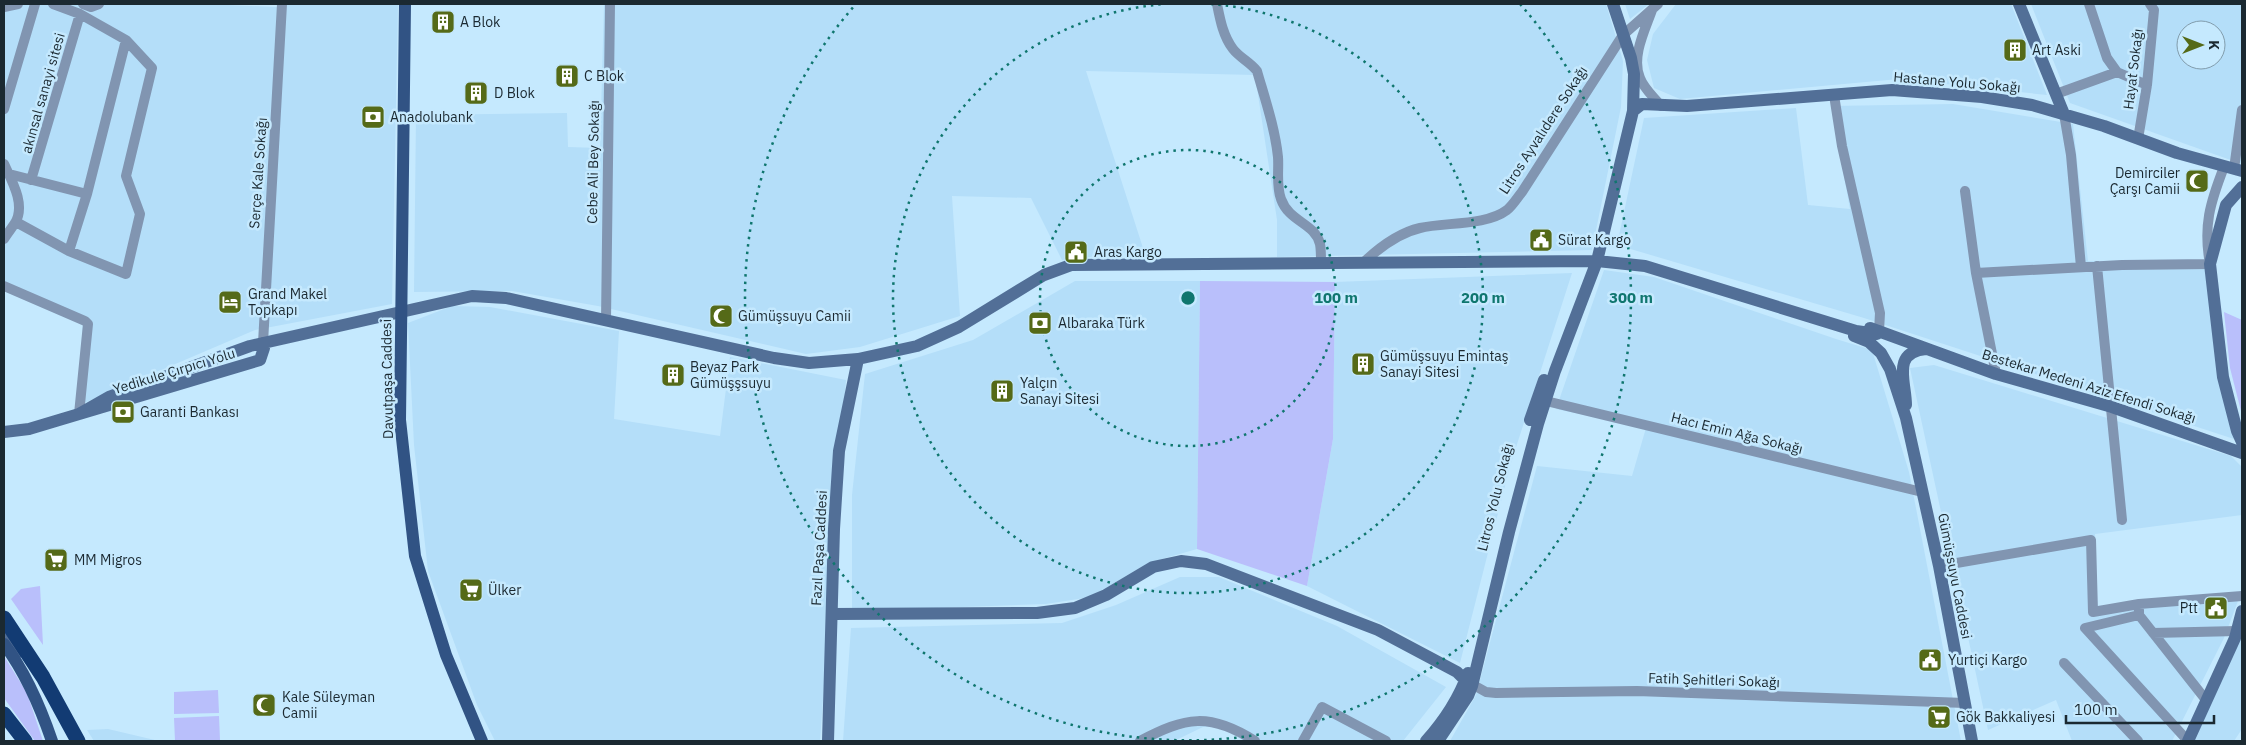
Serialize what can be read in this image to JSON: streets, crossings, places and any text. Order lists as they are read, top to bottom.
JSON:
{
  "streets": {
    "main road": [
      "Hastane Yolu Sokağı",
      "Yedikule Çırpıcı Yolu",
      "Davutpaşa Caddesi",
      "Bestekar Medeni Aziz Efendi Sokağı",
      "Litros Yolu Sokağı",
      "Fazıl Paşa Caddesi",
      "Gümüşsuyu Caddesi"
    ],
    "street": [
      "Hayat Sokağı",
      "akınsal sanayi sitesi",
      "Litros Ayvalıdere Sokağı",
      "Cebe Ali Bey Sokağı",
      "Serçe Kale Sokağı",
      "Hacı Emin Ağa Sokağı",
      "Fatih Şehitleri Sokağı"
    ]
  },
  "crossings": [
    ["Hayat Sokağı", "Hastane Yolu Sokağı"],
    ["Hastane Yolu Sokağı", "Litros Yolu Sokağı"],
    ["Litros Ayvalıdere Sokağı", "Litros Yolu Sokağı"],
    ["Serçe Kale Sokağı", "Yedikule Çırpıcı Yolu"],
    ["Hacı Emin Ağa Sokağı", "Litros Yolu Sokağı"],
    ["Hacı Emin Ağa Sokağı", "Gümüşsuyu Caddesi"],
    ["Litros Yolu Sokağı", "Fatih Şehitleri Sokağı"],
    ["Gümüşsuyu Caddesi", "Fatih Şehitleri Sokağı"]
  ],
  "places": {
    "building": [
      "A Blok",
      "Art Aski",
      "C Blok",
      "D Blok",
      "Gümüşsuyu Emintaş Sanayi Sitesi",
      "Beyaz Park Gümüşşsuyu",
      "Yalçın Sanayi Sitesi"
    ],
    "bank": ["Anadolubank", "Albaraka Türk", "Garanti Bankası"],
    "mosque": ["Demirciler Çarşı Camii", "Gümüşsuyu Camii", "Kale Süleyman Camii"],
    "public building": [
      "Sürat Kargo",
      "Aras Kargo",
      "Ptt",
      "Yurtiçi Kargo"
    ],
    "hotel": ["Grand Makel Topkapı"],
    "supermarket": ["MM Migros", "Ülker", "Gök Bakkaliyesi"]
  },
  "scale_bar": "100 m",
  "north": "right",
  "rings": ["100 m", "200 m", "300 m"]
}
